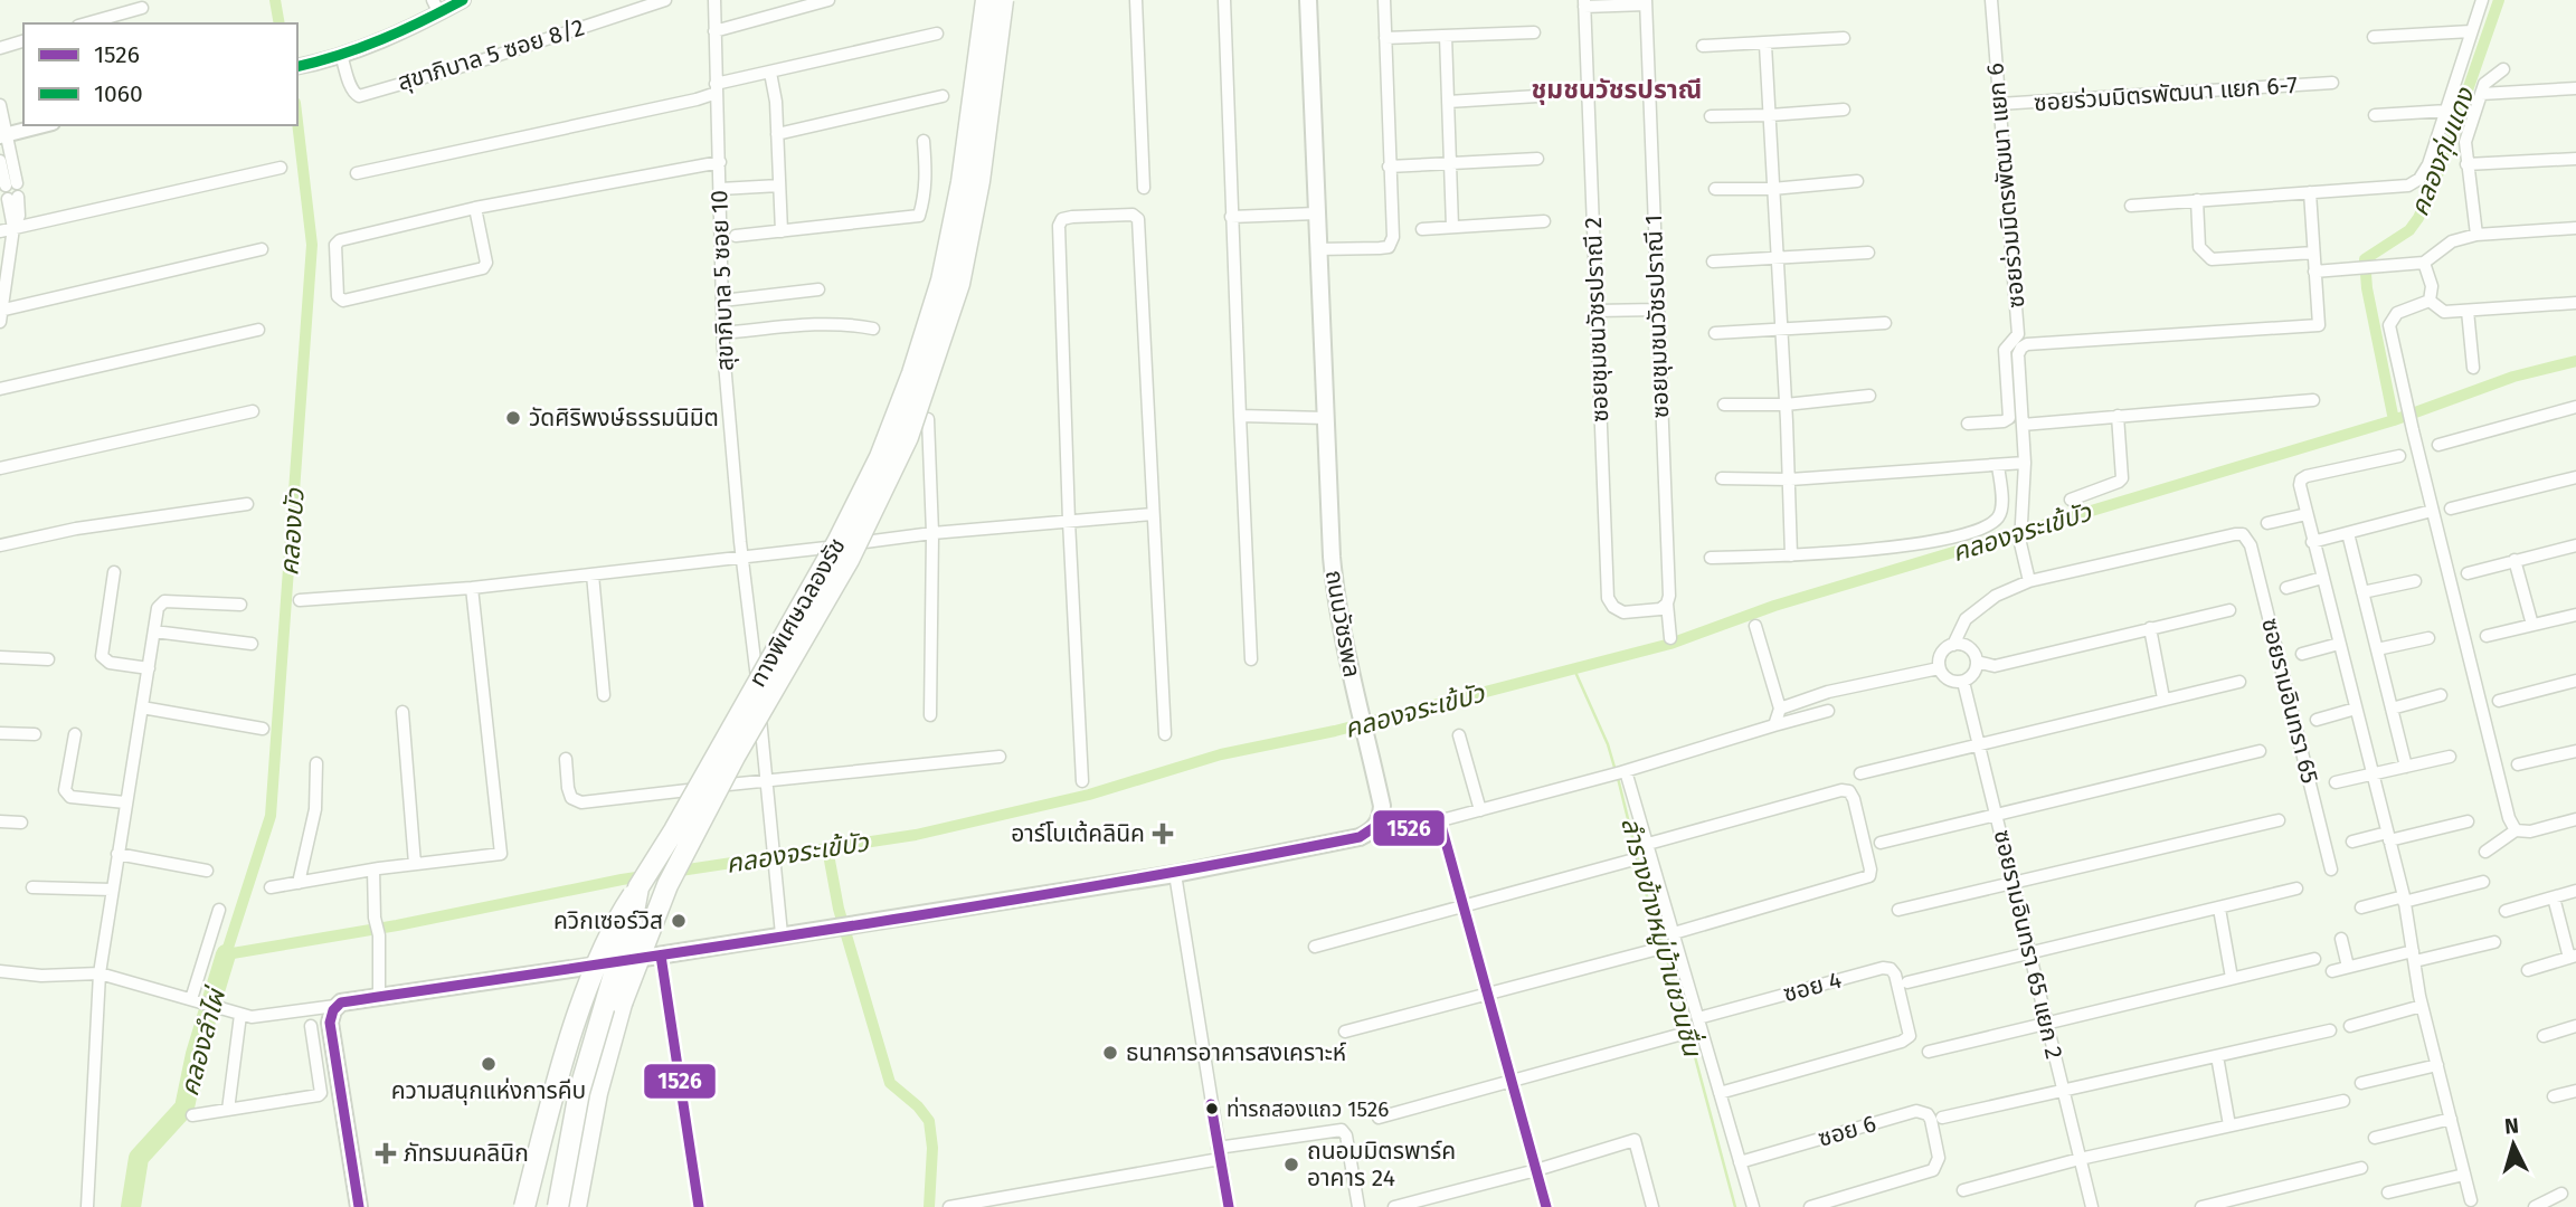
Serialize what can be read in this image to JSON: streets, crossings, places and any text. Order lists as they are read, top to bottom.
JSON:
{
  "streets": {
    "highway": ["ทางพิเศษฉลองรัช"],
    "main road": ["ถนนวัชรพล"],
    "street": [
      "สุขาภิบาล 5 ซอย 8/2",
      "ซอยร่วมมิตรพัฒนา แยก 6-7",
      "ซอยร่วมมิตรพัฒนา แยก 6",
      "สุขาภิบาล 5 ซอย 10",
      "ซอยชุมชนวัชรปราณี 1",
      "ซอยชุมชนวัชรปราณี 2",
      "ซอยรามอินทรา 65",
      "ซอยรามอินทรา 65 แยก 2",
      "ซอย 4",
      "ซอย 6"
    ]
  },
  "crossings": [
    ["ซอยร่วมมิตรพัฒนา แยก 6-7", "ซอยร่วมมิตรพัฒนา แยก 6"],
    ["ซอยชุมชนวัชรปราณี 1", "ซอยชุมชนวัชรปราณี 2"]
  ],
  "districts": ["ชุมชนวัชรปราณี"],
  "water": [
    "คลองกุ่มแดง",
    "คลองบัว",
    "คลองจระเข้บัว",
    "ลำรางข้างหมู่บ้านชวนชื่น",
    "คลองลำไผ่"
  ],
  "places": {
    "other": [
      "วัดศิริพงษ์ธรรมนิมิต",
      "ควิกเซอร์วิส",
      "ธนาคารอาคารสงเคราะห์",
      "ความสนุกแห่งการคีบ",
      "ท่ารถสองแถว 1526",
      "ถนอมมิตรพาร์ค อาคาร 24"
    ],
    "health": ["อาร์โบเต้คลินิค", "ภัทรมนคลินิก"]
  },
  "lines": ["transit line 1060", "transit line 1526"],
  "legend": ["1526", "1060"],
  "north": "top"
}
